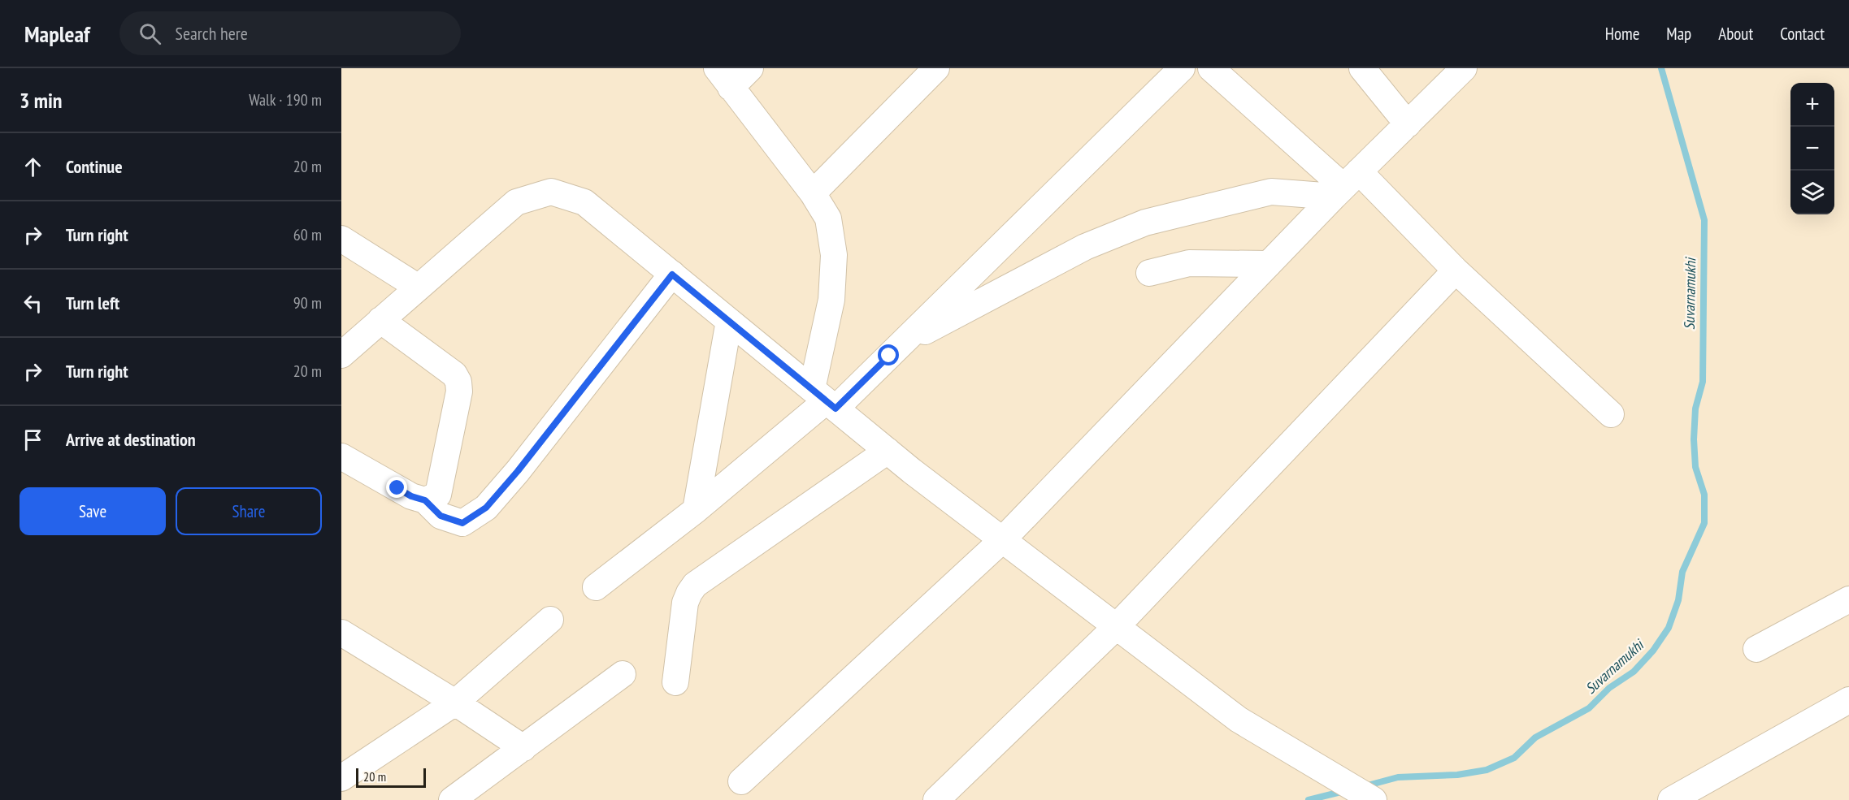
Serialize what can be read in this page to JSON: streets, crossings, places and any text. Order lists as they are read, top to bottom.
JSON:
{
  "water": ["Suvarnamukhi"],
  "scale_bar": "20 m",
  "page": {
    "header": "Mapleaf",
    "search": "Search here",
    "nav": [
      "Home",
      "Map",
      "About",
      "Contact"
    ],
    "heading": ["3 min", "Walk · 190 m"],
    "map_buttons": ["+", "−"],
    "list": [
      ["Continue", "20 m"],
      ["Turn right", "60 m"],
      ["Turn left", "90 m"],
      ["Turn right", "20 m"],
      "Arrive at destination"
    ],
    "buttons": ["Save", "Share"],
    "scale": "20 m"
  }
}
